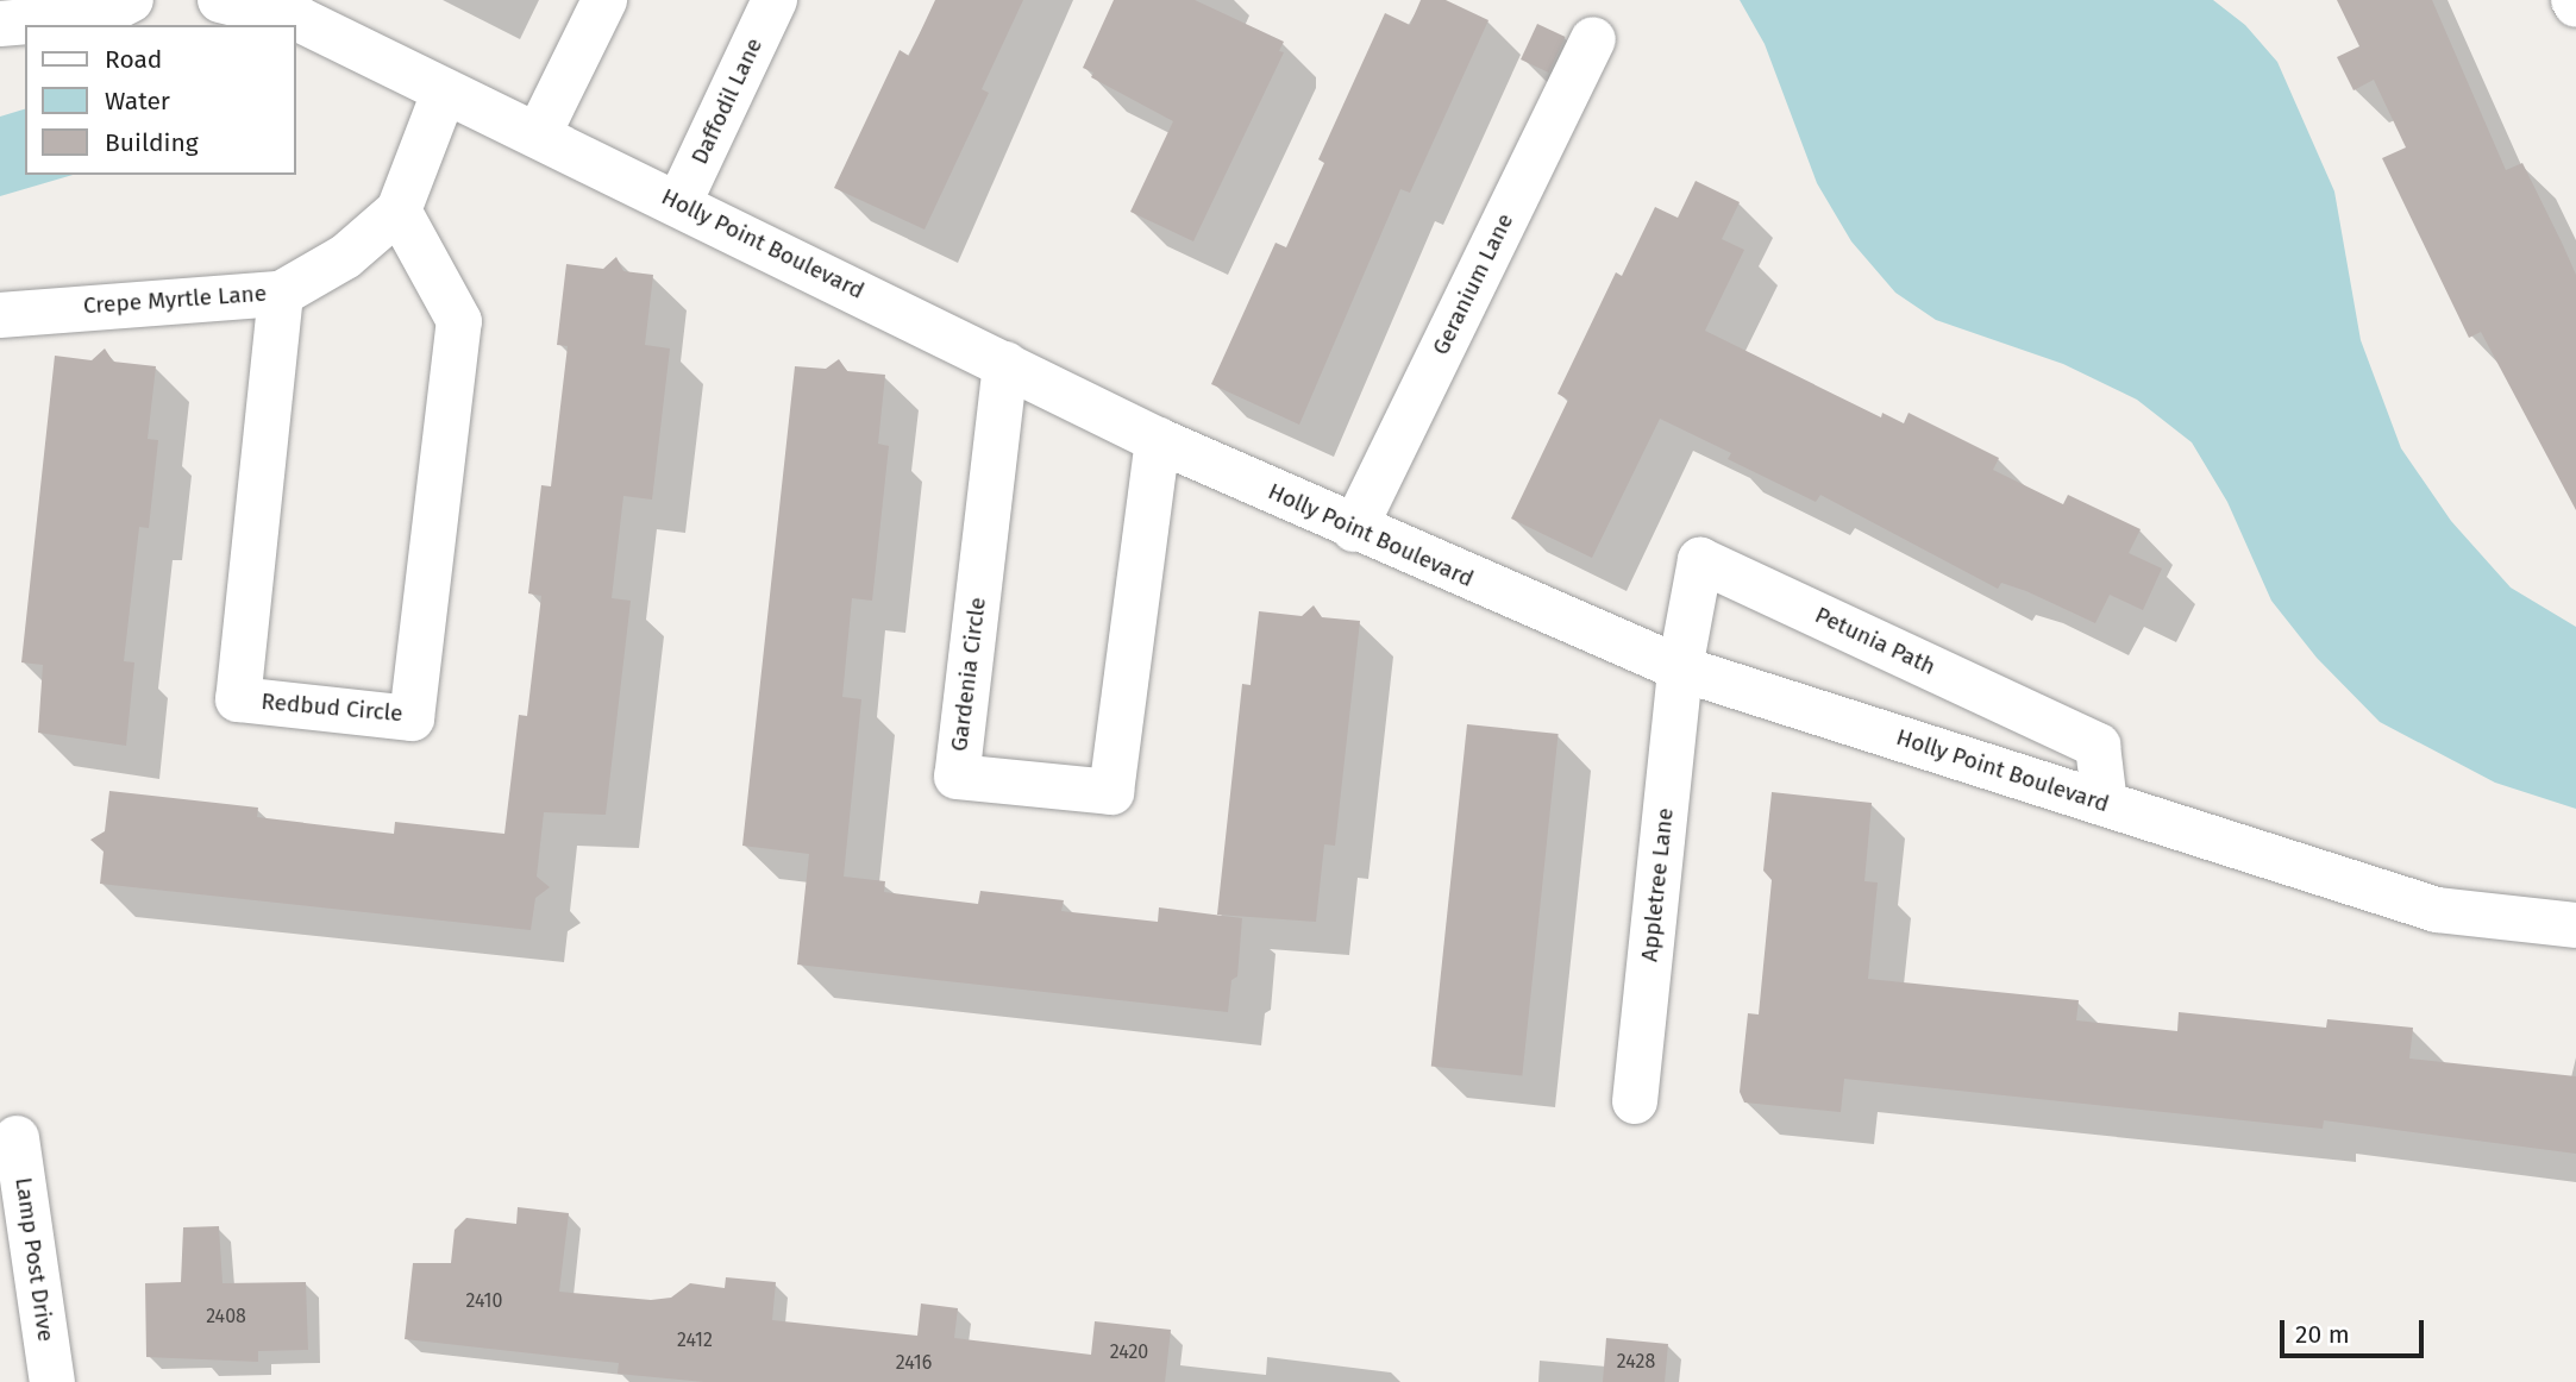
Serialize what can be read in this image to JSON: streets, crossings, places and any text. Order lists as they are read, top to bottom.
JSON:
{
  "streets": {
    "street": [
      "Daffodil Lane",
      "Holly Point Boulevard",
      "Geranium Lane",
      "Crepe Myrtle Lane",
      "Petunia Path",
      "Gardenia Circle",
      "Redbud Circle",
      "Appletree Lane",
      "Lamp Post Drive"
    ]
  },
  "crossings": [
    ["Daffodil Lane", "Holly Point Boulevard"],
    ["Holly Point Boulevard", "Geranium Lane"],
    ["Holly Point Boulevard", "Crepe Myrtle Lane"],
    ["Holly Point Boulevard", "Petunia Path"],
    ["Holly Point Boulevard", "Gardenia Circle"],
    ["Holly Point Boulevard", "Appletree Lane"],
    ["Crepe Myrtle Lane", "Redbud Circle"],
    ["Petunia Path", "Appletree Lane"]
  ],
  "house_numbers": [
    "2410",
    "2408",
    "2412",
    "2420",
    "2428",
    "2416"
  ],
  "legend": ["Road", "Water", "Building"],
  "scale_bar": "20 m"
}
